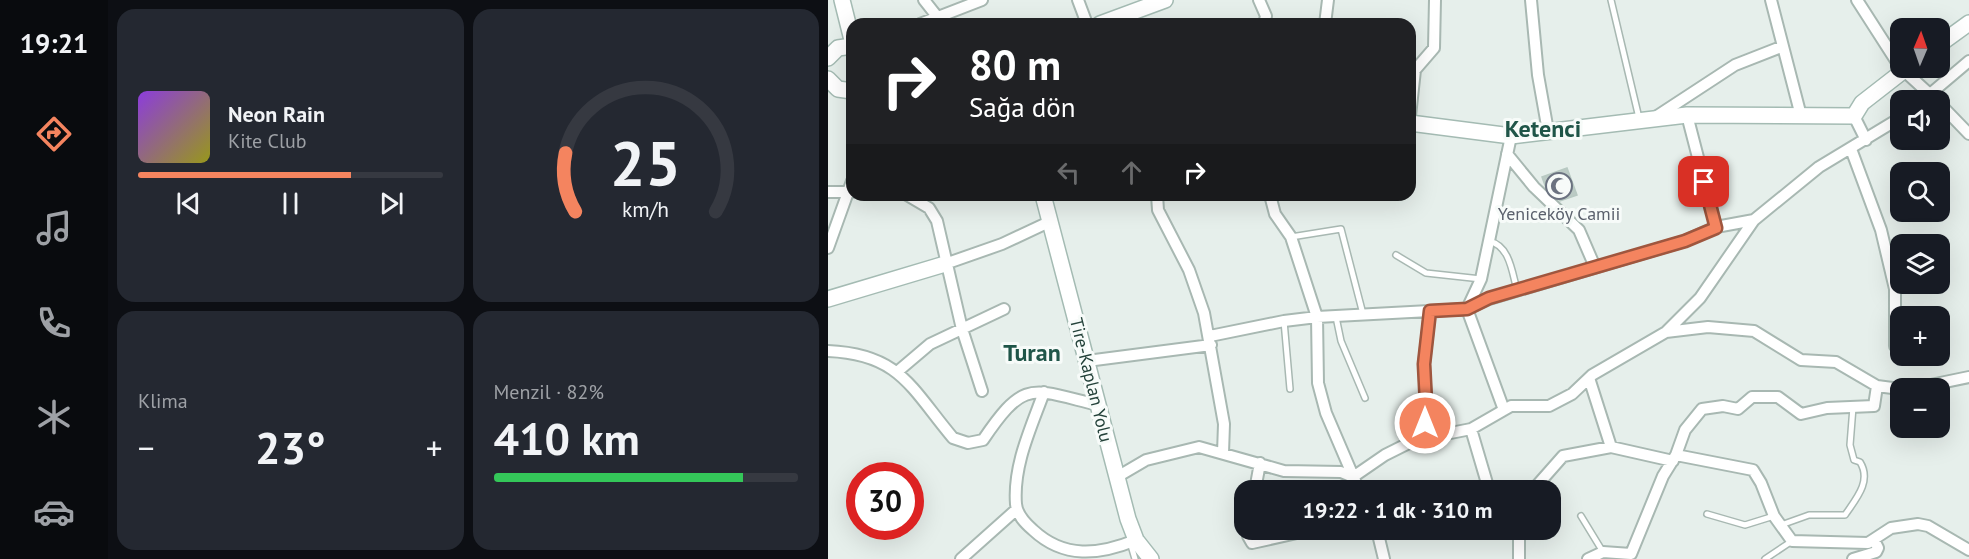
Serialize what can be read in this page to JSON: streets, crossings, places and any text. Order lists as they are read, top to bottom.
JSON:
{
  "streets": {
    "street": ["Tire-Kaplan Yolu"]
  },
  "districts": ["Ketenci", "Turan"],
  "places": {
    "mosque": ["Yeniceköy Camii"]
  },
  "north": "top",
  "page": {
    "tabs": "19:21",
    "map_buttons": ["+", "−"],
    "turn": ["80 m", "Sağa dön"],
    "song": ["Neon Rain", "Kite Club"],
    "tile": [
      "Klima",
      ["Menzil · 82%", "410 km"]
    ],
    "heat": ["−", "23°", "+"],
    "limit": "30",
    "trip": "19:22 · 1 dk · 310 m",
    "gauge": ["25", "km/h"]
  }
}
